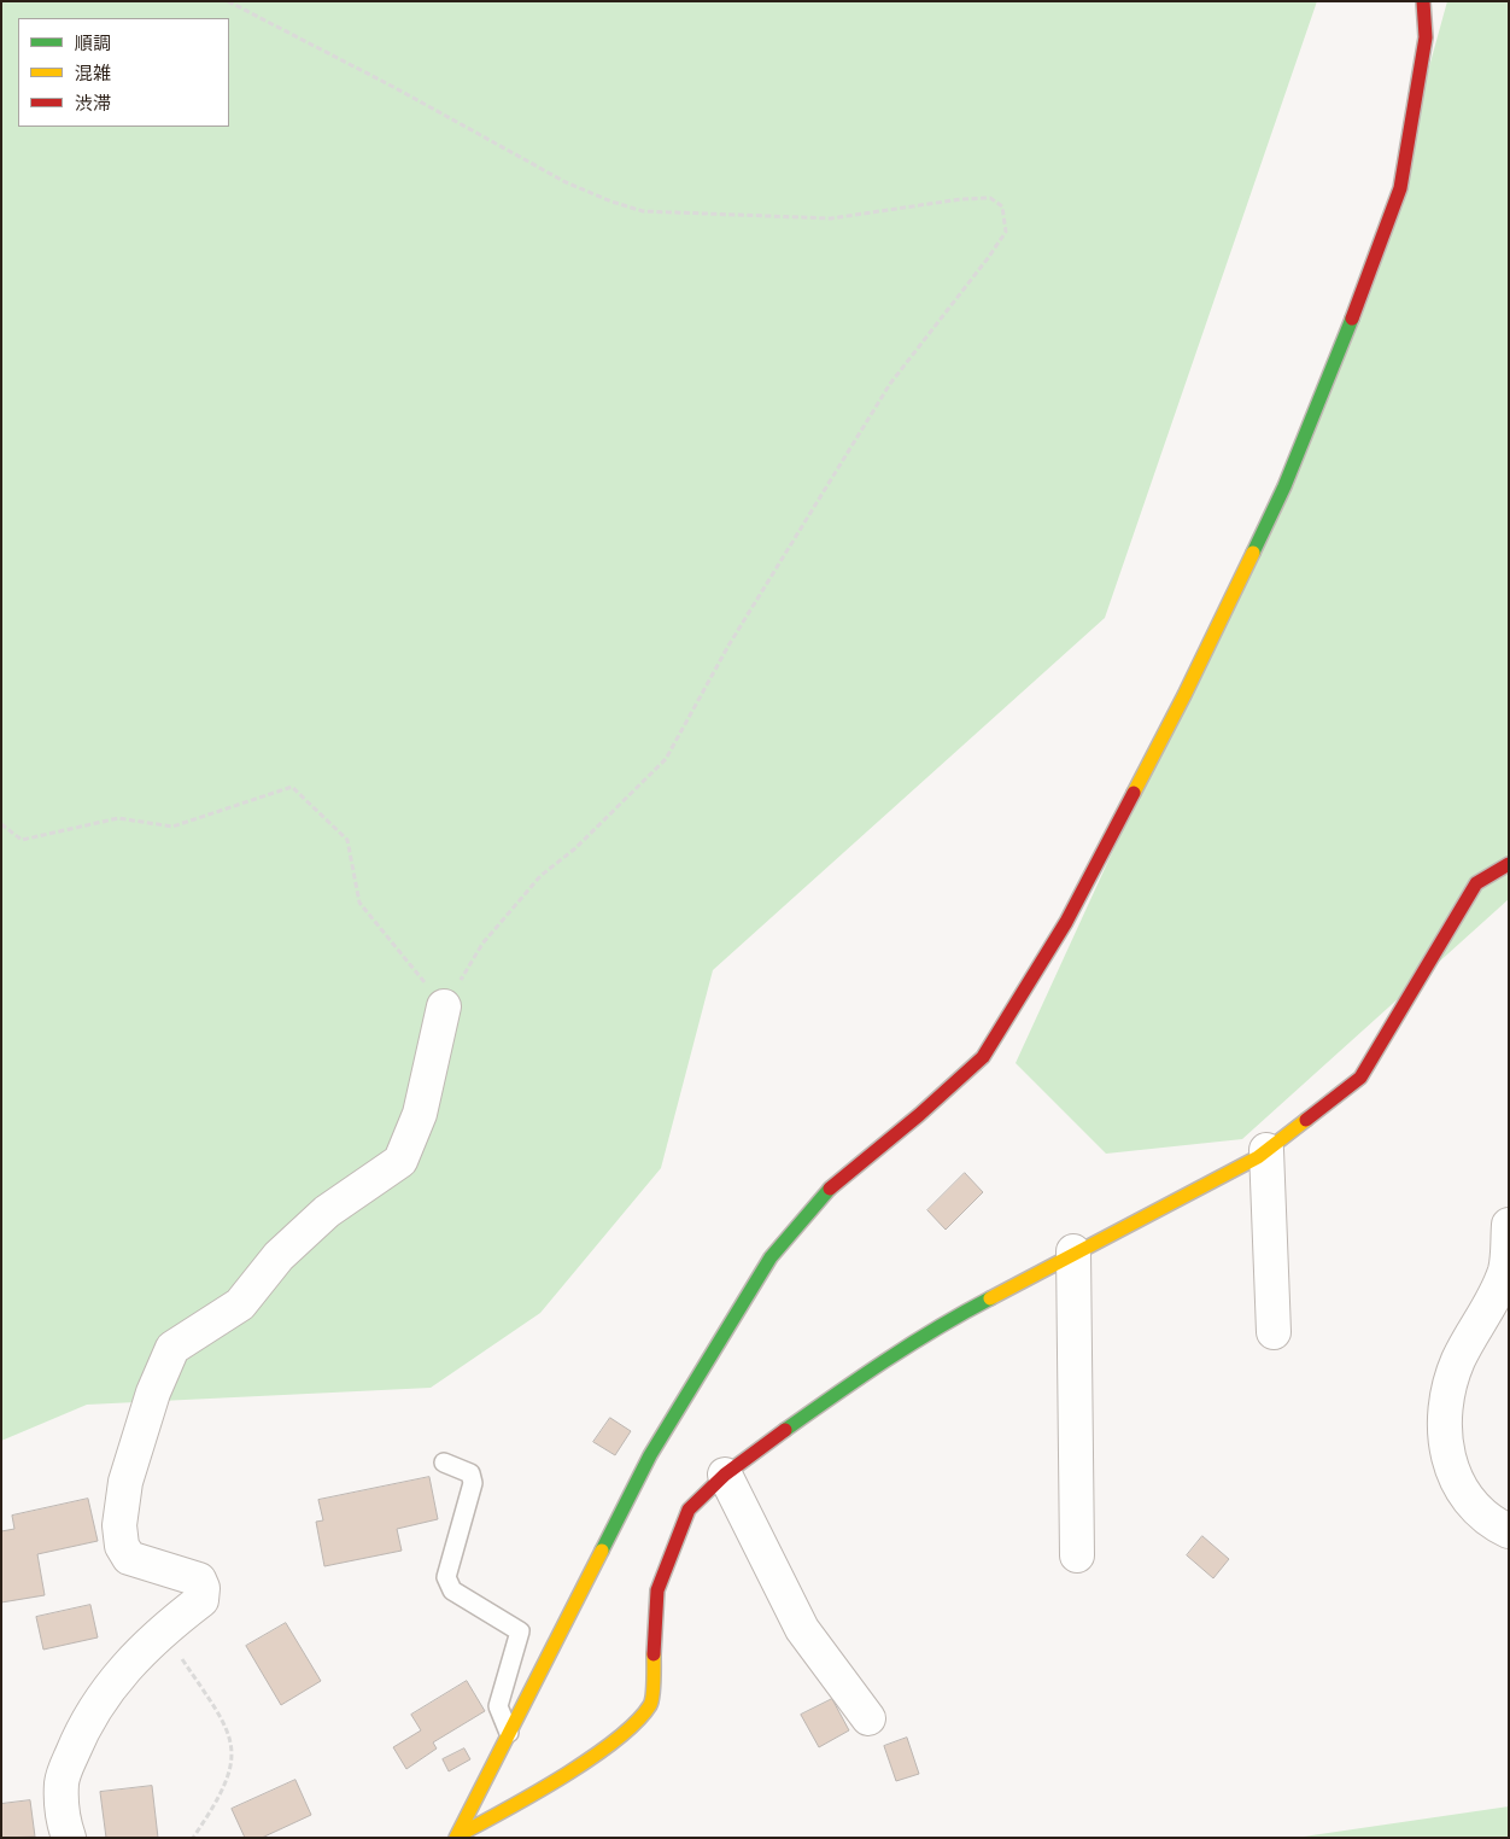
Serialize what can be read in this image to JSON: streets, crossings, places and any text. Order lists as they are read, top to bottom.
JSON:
{
  "legend": ["順調", "混雑", "渋滞"]
}
